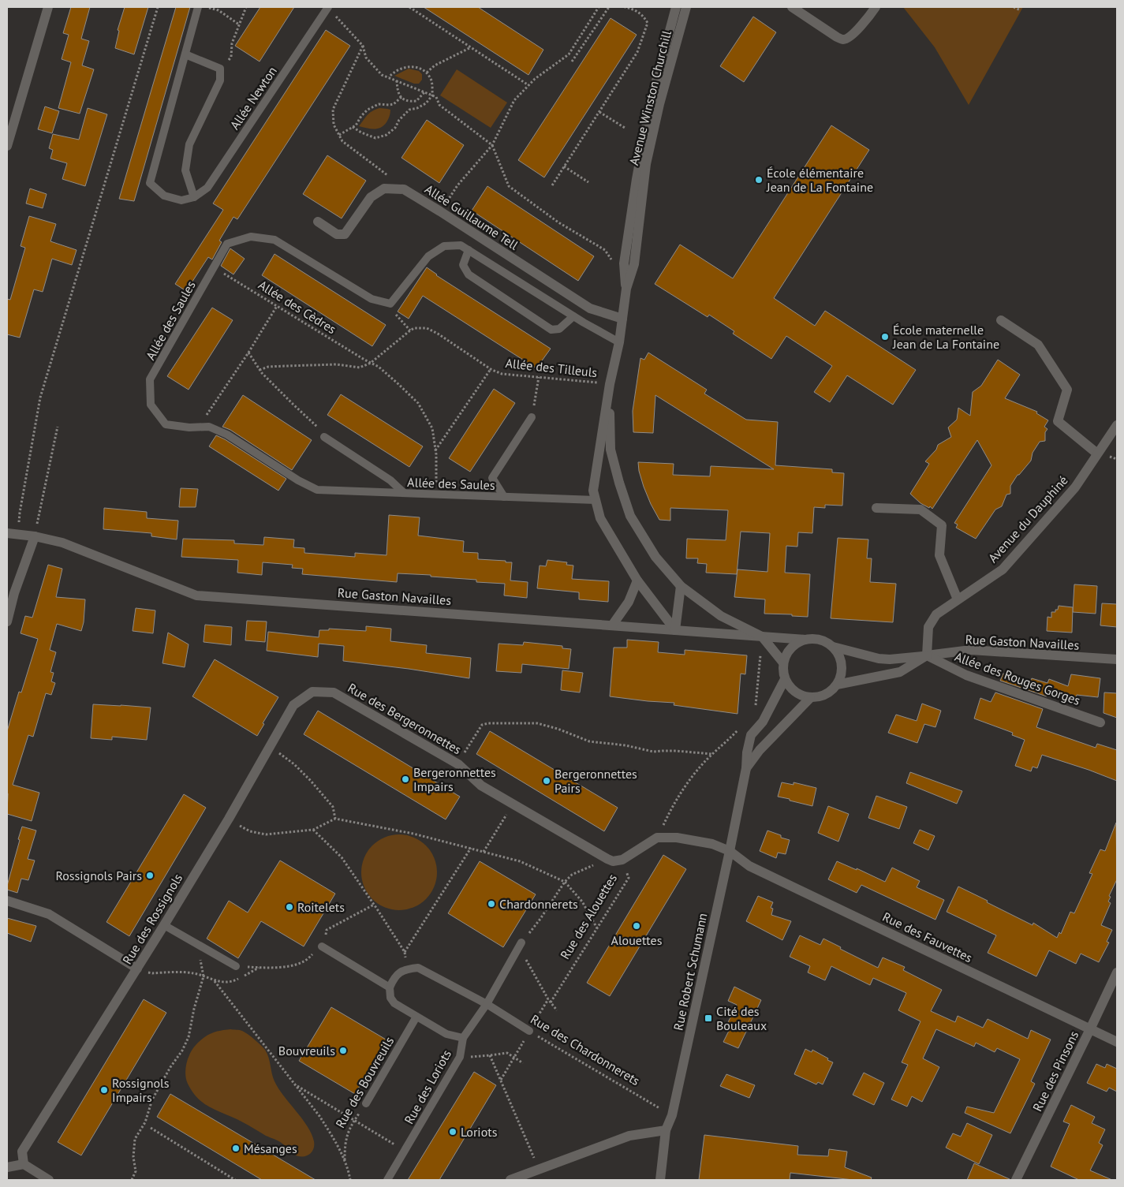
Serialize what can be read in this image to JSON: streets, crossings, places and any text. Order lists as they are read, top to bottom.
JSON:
{
  "streets": {
    "street": [
      "Avenue Winston Churchill",
      "Allée Guillaume Tell",
      "Avenue du Dauphiné",
      "Rue Gaston Navailles",
      "Allée des Rouges Gorges",
      "Rue des Bergeronnettes",
      "Rue des Alouettes",
      "Rue des Rossignols",
      "Rue des Fauvettes",
      "Rue Robert Schumann",
      "Rue des Pinsons"
    ],
    "lane": [
      "Allée Newton",
      "Allée des Saules",
      "Rue des Chardonnerets",
      "Rue des Bouvreuils",
      "Rue des Loriots"
    ],
    "path": ["Allée des Cèdres", "Allée des Tilleuls"]
  },
  "crossings": [
    ["Avenue Winston Churchill", "Allée Guillaume Tell"],
    ["Avenue Winston Churchill", "Allée des Saules"],
    ["Avenue Winston Churchill", "Allée des Tilleuls"],
    ["Avenue Winston Churchill", "Rue Gaston Navailles"],
    ["Allée des Cèdres", "Allée des Saules"],
    ["Avenue du Dauphiné", "Rue Gaston Navailles"],
    ["Avenue du Dauphiné", "Allée des Rouges Gorges"],
    ["Rue Gaston Navailles", "Allée des Rouges Gorges"],
    ["Rue Gaston Navailles", "Rue Robert Schumann"],
    ["Rue des Bergeronnettes", "Rue des Alouettes"],
    ["Rue des Bergeronnettes", "Rue des Rossignols"],
    ["Rue des Fauvettes", "Rue Robert Schumann"],
    ["Rue des Fauvettes", "Rue des Pinsons"],
    ["Rue Robert Schumann", "Rue des Chardonnerets"],
    ["Rue des Chardonnerets", "Rue des Loriots"]
  ],
  "places": {
    "other": [
      "École élémentaire Jean de La Fontaine",
      "École maternelle Jean de La Fontaine",
      "Bergeronnettes Impairs",
      "Bergeronnettes Pairs",
      "Rossignols Pairs",
      "Chardonnerets",
      "Roitelets",
      "Alouettes",
      "Bouvreuils",
      "Rossignols Impairs",
      "Loriots",
      "Mésanges"
    ],
    "transit": ["Cité des Bouleaux"]
  }
}
